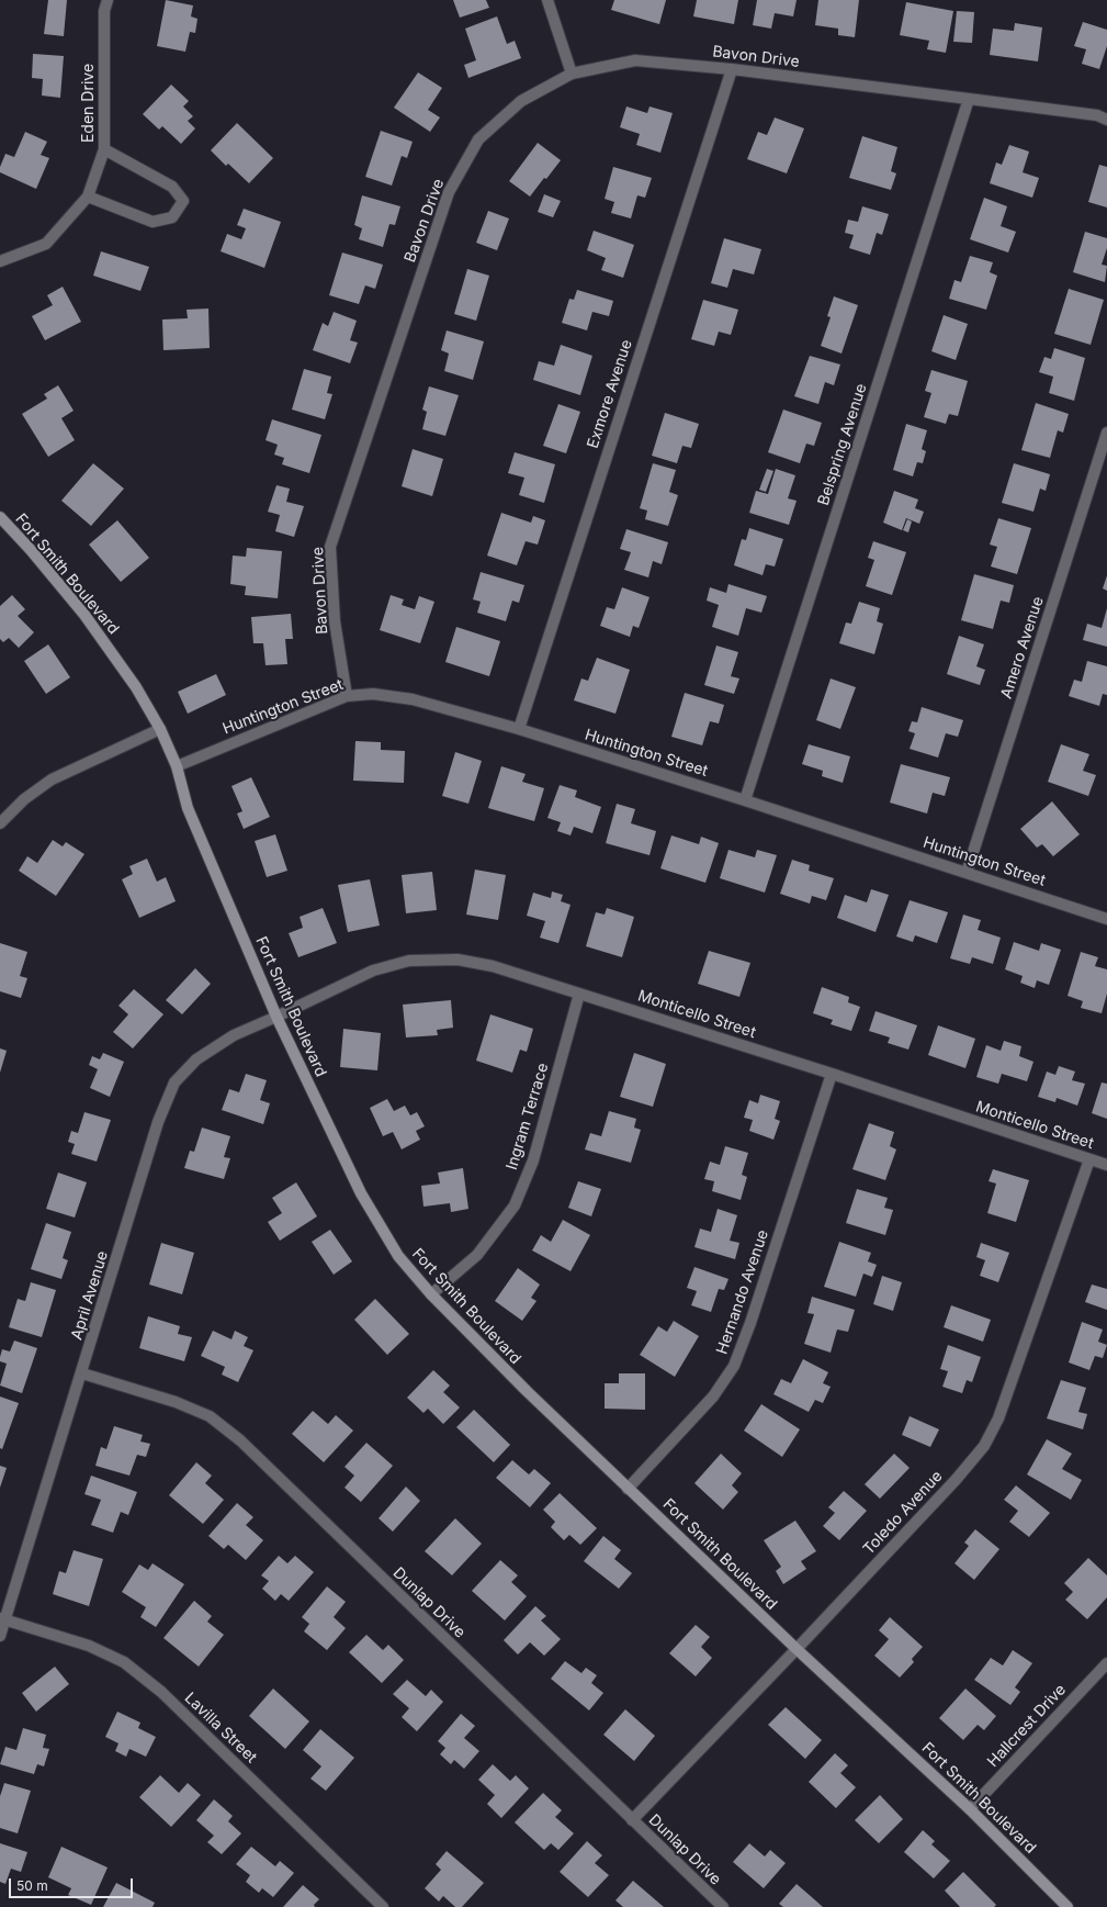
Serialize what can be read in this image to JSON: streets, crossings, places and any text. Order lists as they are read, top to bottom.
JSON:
{
  "streets": {
    "street": [
      "Bavon Drive",
      "Eden Drive",
      "Exmore Avenue",
      "Belspring Avenue",
      "Fort Smith Boulevard",
      "Amero Avenue",
      "Huntington Street",
      "Monticello Street",
      "Ingram Terrace",
      "Hernando Avenue",
      "April Avenue",
      "Toledo Avenue",
      "Dunlap Drive",
      "Hallcrest Drive",
      "Lavilla Street"
    ]
  },
  "crossings": [
    ["Bavon Drive", "Exmore Avenue"],
    ["Bavon Drive", "Belspring Avenue"],
    ["Bavon Drive", "Huntington Street"],
    ["Exmore Avenue", "Huntington Street"],
    ["Belspring Avenue", "Huntington Street"],
    ["Fort Smith Boulevard", "Huntington Street"],
    ["Fort Smith Boulevard", "Monticello Street"],
    ["Fort Smith Boulevard", "Ingram Terrace"],
    ["Fort Smith Boulevard", "Hernando Avenue"],
    ["Fort Smith Boulevard", "April Avenue"],
    ["Fort Smith Boulevard", "Toledo Avenue"],
    ["Fort Smith Boulevard", "Hallcrest Drive"],
    ["Amero Avenue", "Huntington Street"],
    ["Monticello Street", "Ingram Terrace"],
    ["Monticello Street", "Hernando Avenue"],
    ["Monticello Street", "April Avenue"],
    ["Monticello Street", "Toledo Avenue"],
    ["April Avenue", "Dunlap Drive"],
    ["April Avenue", "Lavilla Street"],
    ["Toledo Avenue", "Dunlap Drive"]
  ],
  "scale_bar": "50 m"
}
